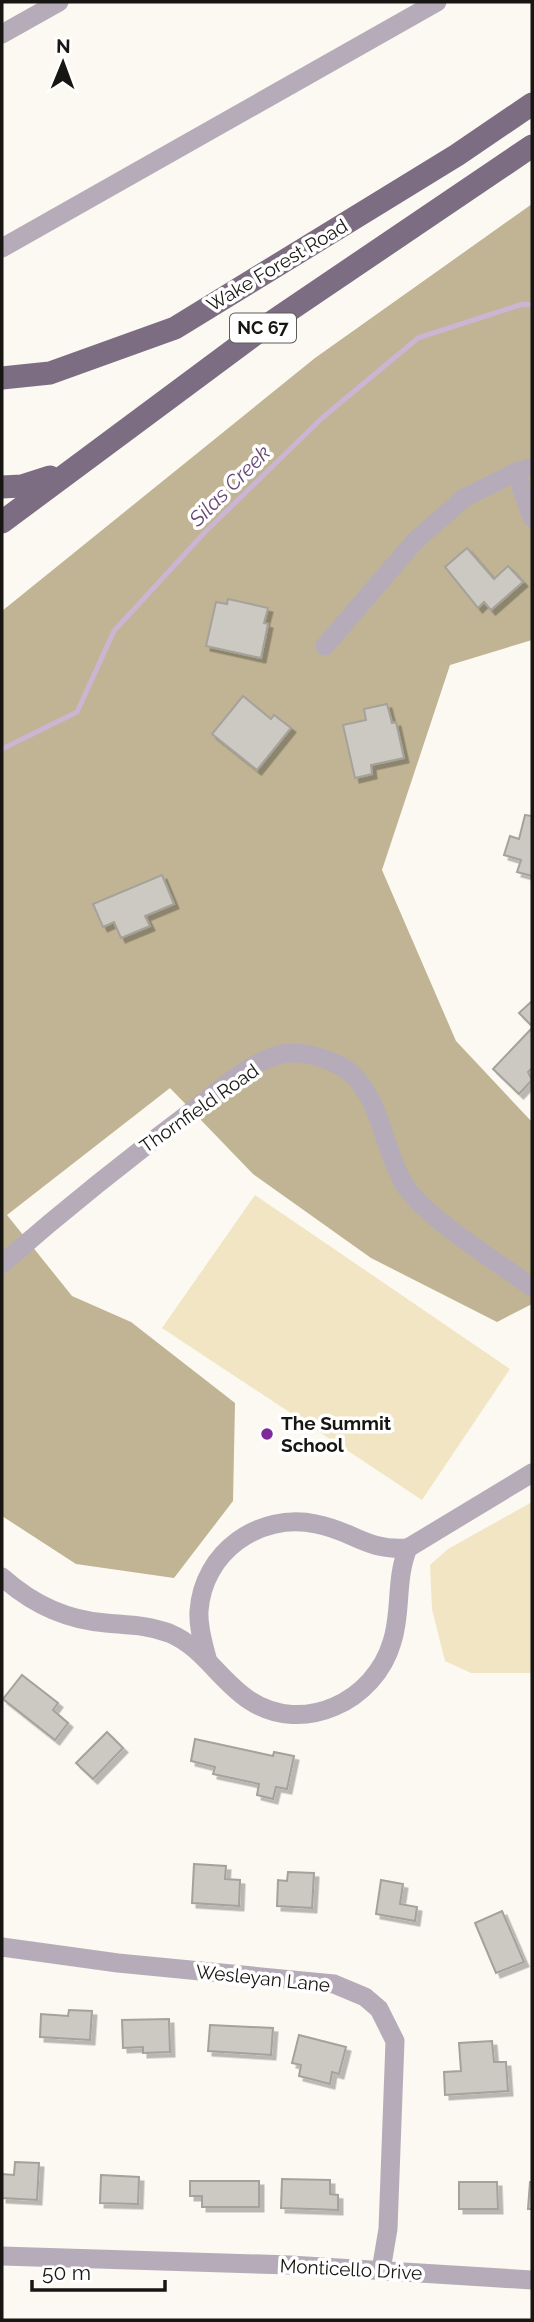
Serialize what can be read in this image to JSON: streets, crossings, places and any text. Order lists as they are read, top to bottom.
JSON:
{
  "streets": {
    "main road": ["Wake Forest Road", "NC 67"],
    "street": ["Thornfield Road", "Wesleyan Lane", "Monticello Drive"]
  },
  "crossings": [
    ["Wesleyan Lane", "Monticello Drive"]
  ],
  "water": ["Silas Creek"],
  "places": ["The Summit School"],
  "scale_bar": "50 m",
  "north": "top"
}
